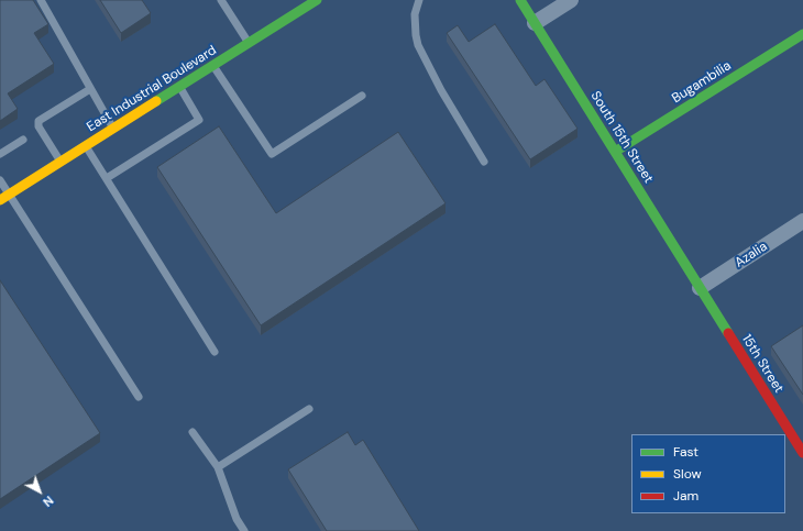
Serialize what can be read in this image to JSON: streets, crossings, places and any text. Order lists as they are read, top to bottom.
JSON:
{
  "streets": {
    "street": [
      "Bugambilia",
      "East Industrial Boulevard",
      "South 15th Street",
      "Azalia",
      "15th Street"
    ]
  },
  "crossings": [
    ["Bugambilia", "South 15th Street"],
    ["South 15th Street", "Azalia"],
    ["South 15th Street", "15th Street"],
    ["Azalia", "15th Street"]
  ],
  "legend": ["Fast", "Slow", "Jam"],
  "north": "bottom right"
}
